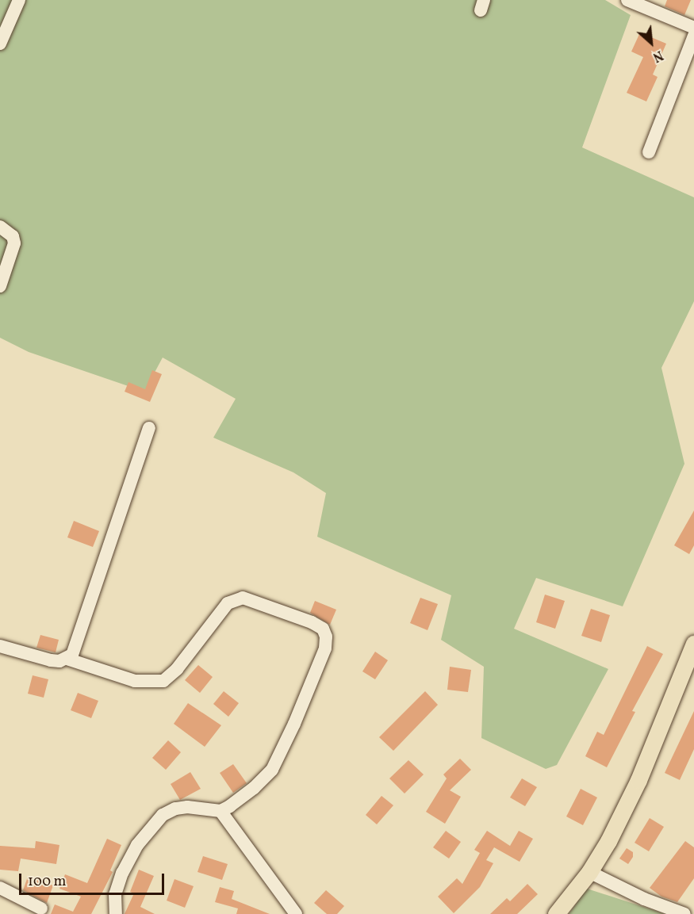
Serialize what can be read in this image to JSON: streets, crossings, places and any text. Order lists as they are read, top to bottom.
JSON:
{
  "scale_bar": "100 m",
  "north": "bottom right"
}
